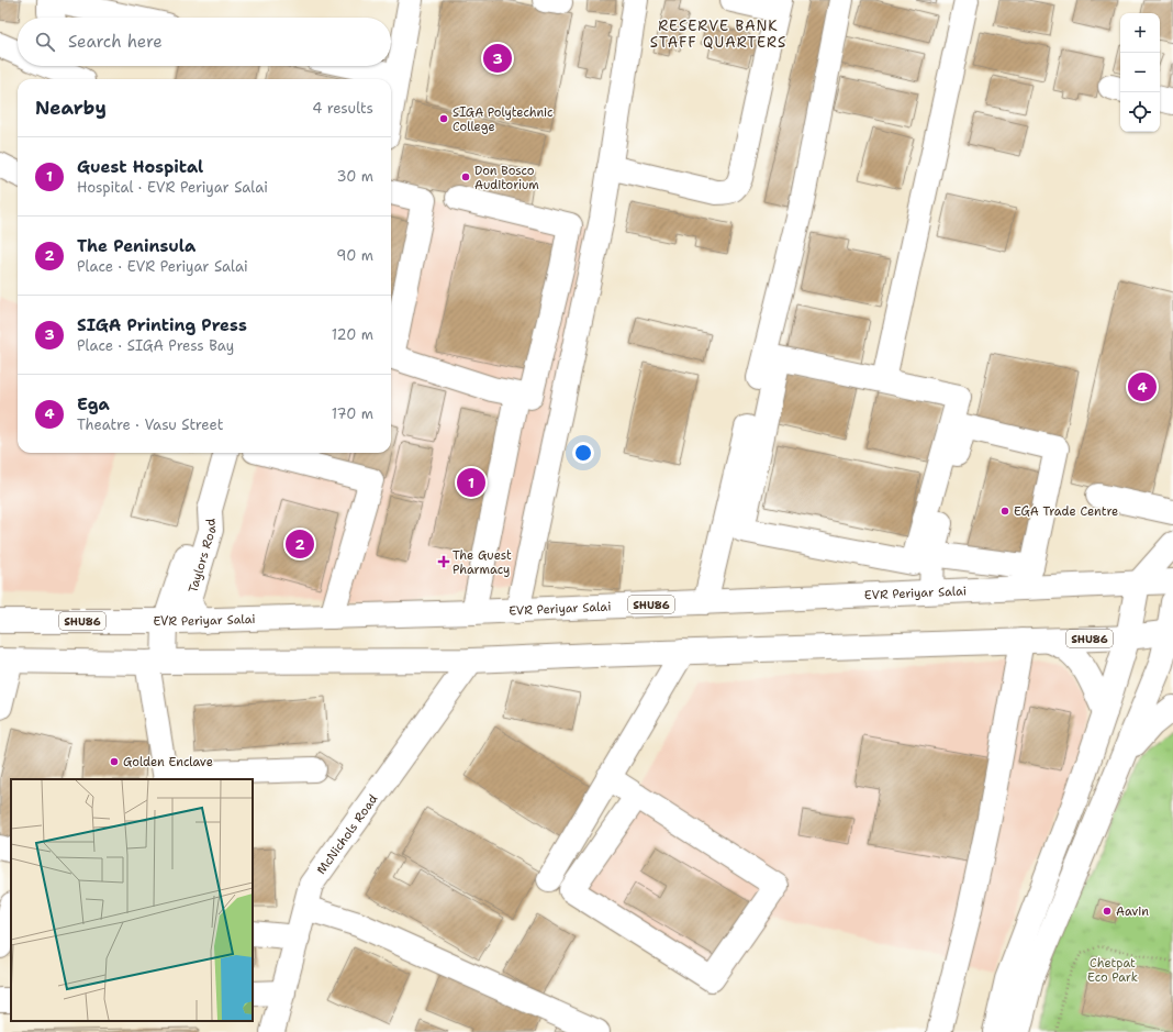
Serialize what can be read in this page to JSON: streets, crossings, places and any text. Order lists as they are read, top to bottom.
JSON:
{
  "streets": {
    "street": [
      "Taylors Road",
      "EVR Periyar Salai",
      "SHU86",
      "McNichols Road"
    ]
  },
  "crossings": [
    ["Taylors Road", "EVR Periyar Salai"],
    ["Taylors Road", "SHU86"],
    ["SHU86", "McNichols Road"]
  ],
  "districts": ["RESERVE BANK STAFF QUARTERS"],
  "parks": ["Chetpat Eco Park"],
  "places": {
    "other": [
      "SIGA Polytechnic College",
      "Don Bosco Auditorium",
      "EGA Trade Centre",
      "Golden Enclave",
      "Aavin"
    ],
    "health": ["The Guest Pharmacy"]
  },
  "page": {
    "map_buttons": ["+", "−"],
    "search": "Search here",
    "pins": [
      "3",
      "4",
      "1",
      "2"
    ],
    "heading": ["Nearby", "4 results"],
    "list": [
      {
        "mark": "1",
        "name": "Guest Hospital",
        "note": "Hospital · EVR Periyar Salai",
        "value": "30 m"
      },
      {
        "mark": "2",
        "name": "The Peninsula",
        "note": "Place · EVR Periyar Salai",
        "value": "90 m"
      },
      {
        "mark": "3",
        "name": "SIGA Printing Press",
        "note": "Place · SIGA Press Bay",
        "value": "120 m"
      },
      {
        "mark": "4",
        "name": "Ega",
        "note": "Theatre · Vasu Street",
        "value": "170 m"
      }
    ]
  }
}
